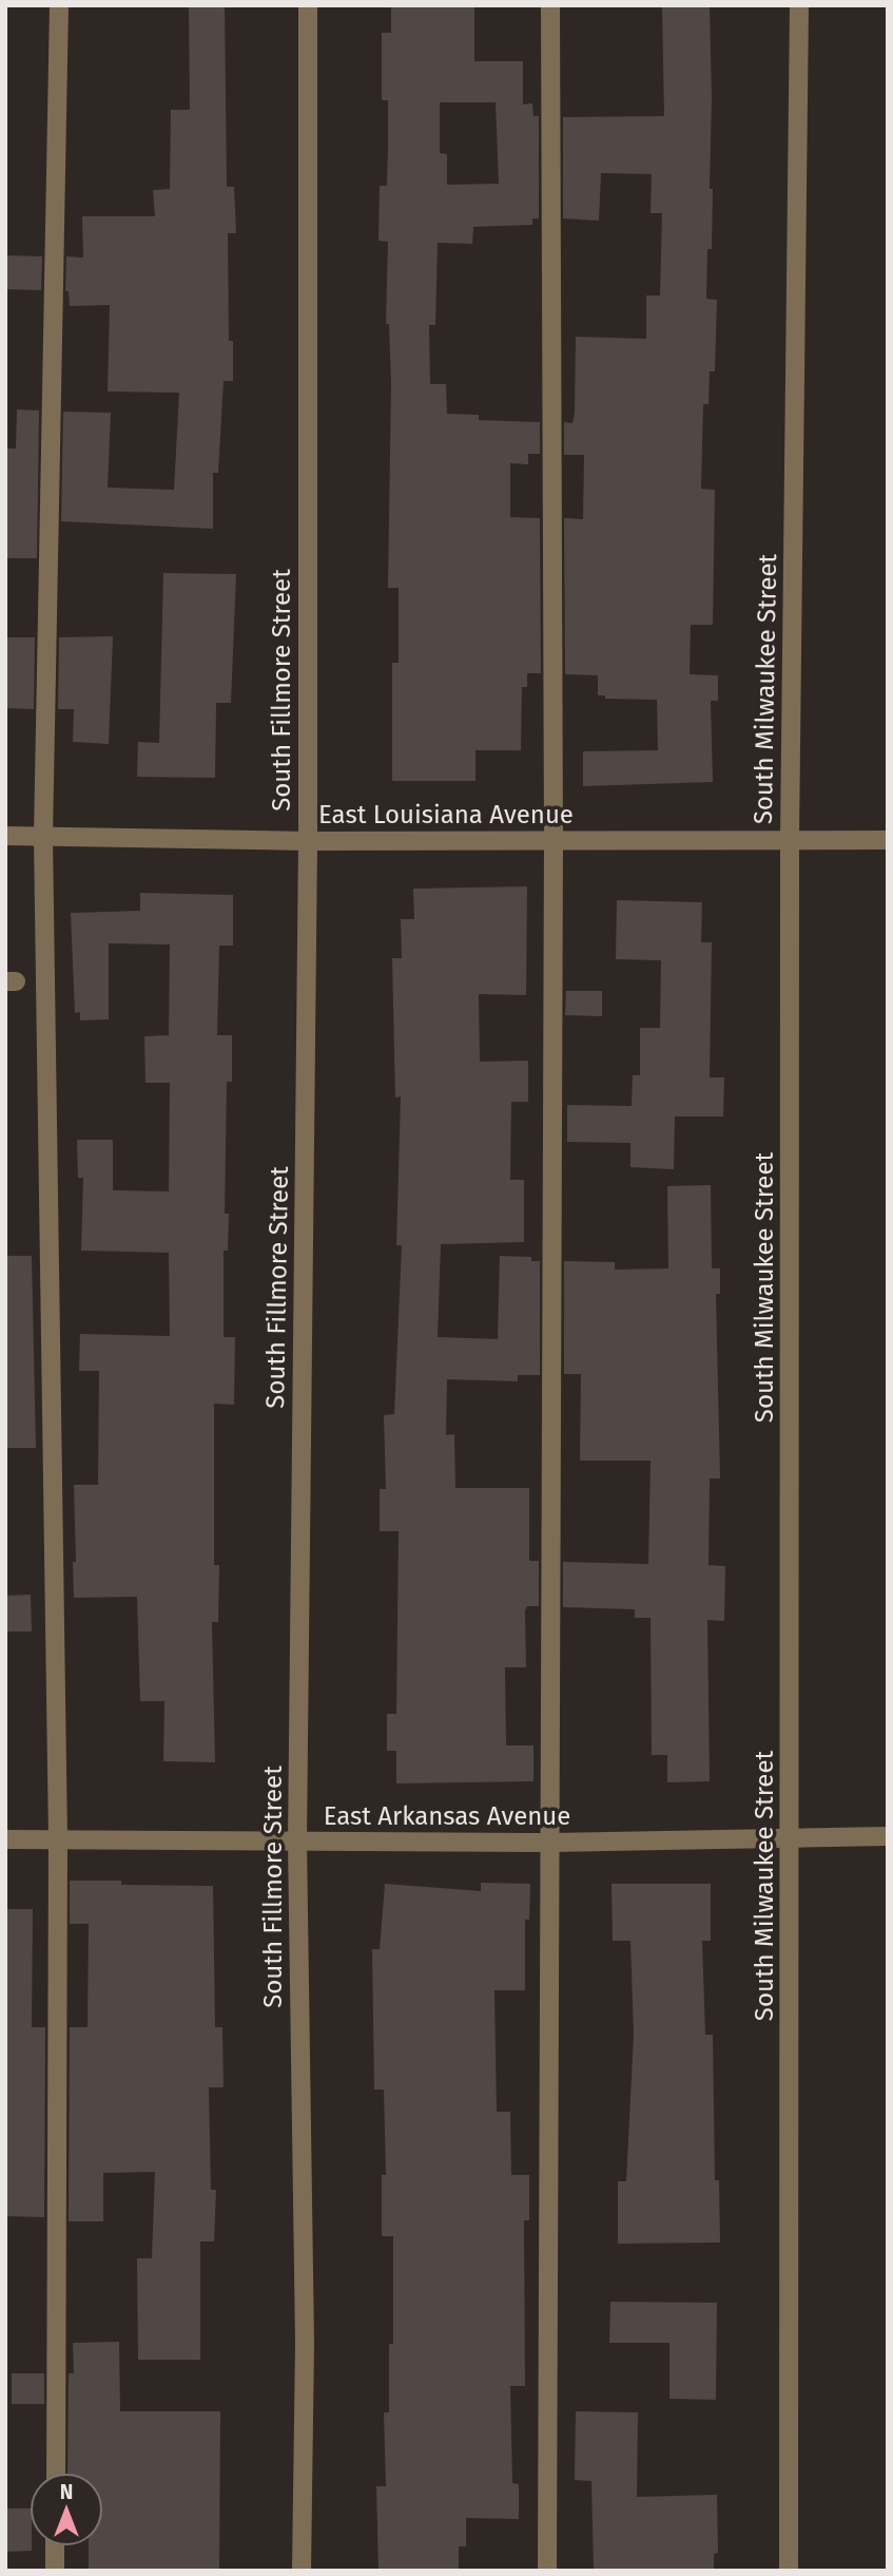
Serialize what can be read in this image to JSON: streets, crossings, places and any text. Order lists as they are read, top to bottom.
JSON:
{
  "streets": {
    "street": [
      "South Milwaukee Street",
      "South Fillmore Street",
      "East Louisiana Avenue",
      "East Arkansas Avenue"
    ]
  },
  "crossings": [
    ["South Milwaukee Street", "East Louisiana Avenue"],
    ["South Milwaukee Street", "East Arkansas Avenue"],
    ["South Fillmore Street", "East Louisiana Avenue"],
    ["South Fillmore Street", "East Arkansas Avenue"]
  ],
  "north": "top"
}
